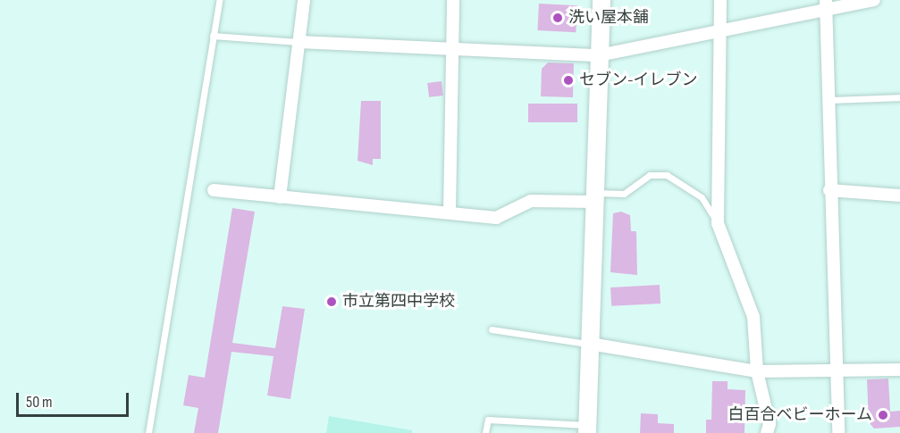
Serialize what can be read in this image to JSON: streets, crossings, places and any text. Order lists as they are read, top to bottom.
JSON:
{
  "places": [
    "洗い屋本舗",
    "セブン-イレブン",
    "市立第四中学校",
    "白百合ベビーホーム"
  ],
  "scale_bar": "50 m"
}
